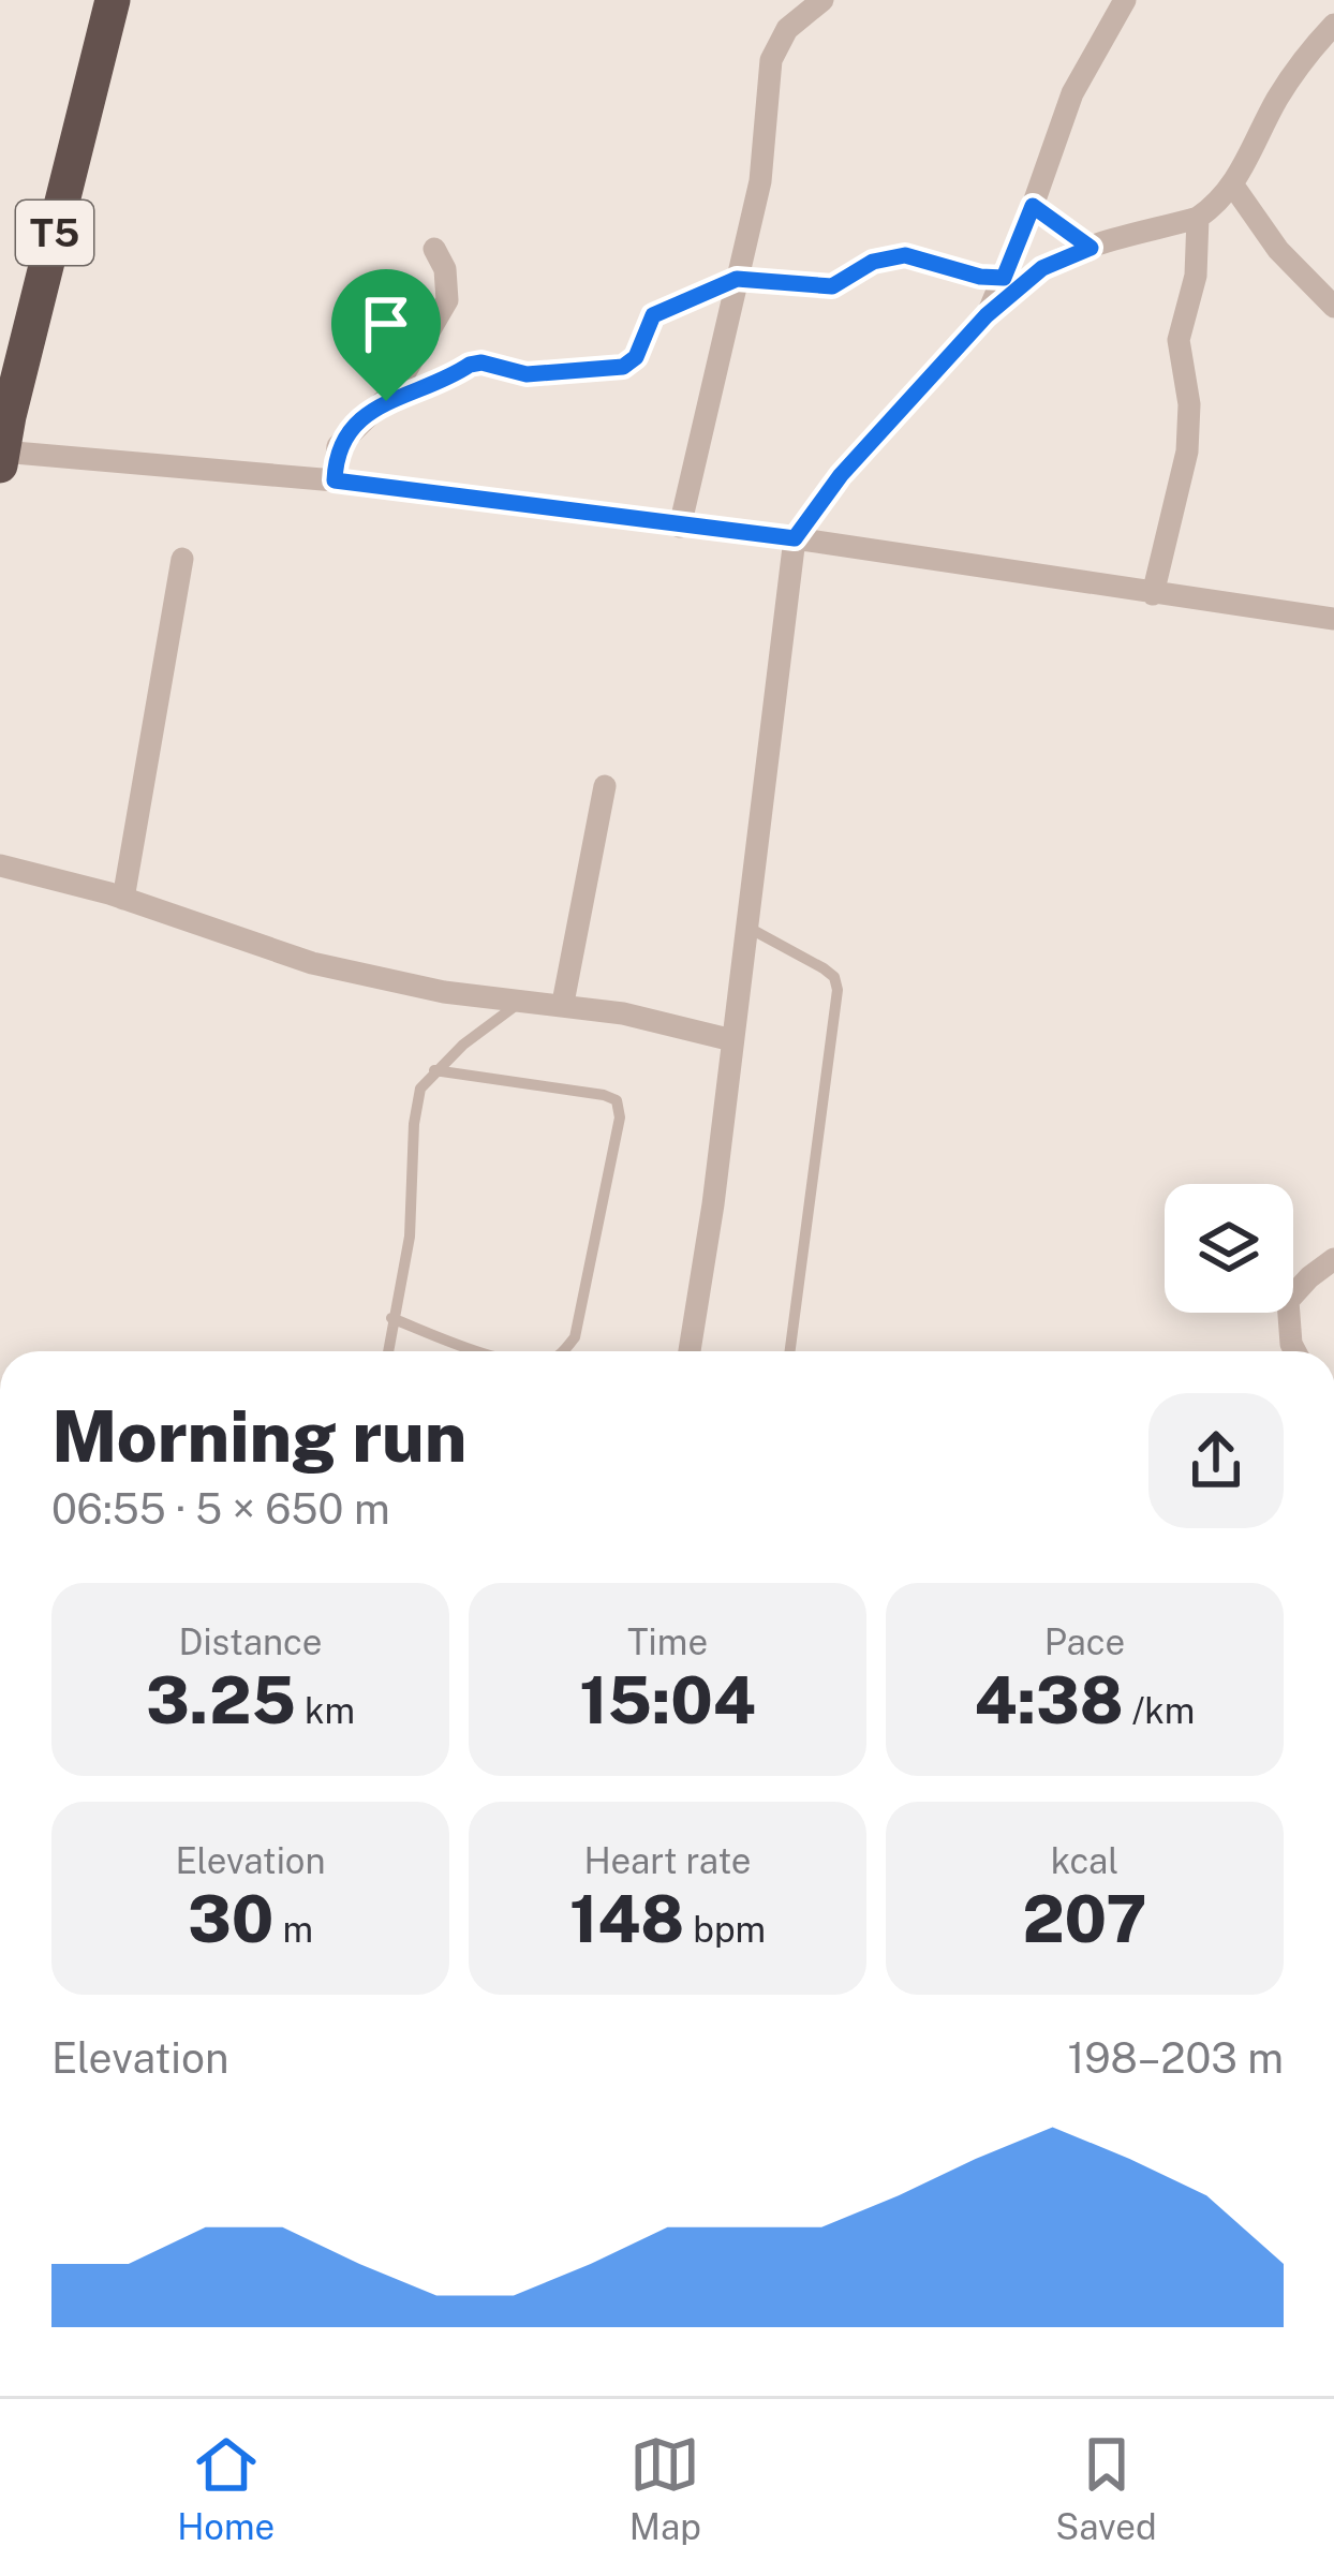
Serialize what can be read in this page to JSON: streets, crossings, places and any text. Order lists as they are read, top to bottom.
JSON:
{
  "streets": {
    "highway": ["T5"]
  },
  "page": {
    "heading": ["Morning run", "06:55 · 5 × 650 m"],
    "stats": [
      ["Distance", "3.25 km"],
      ["Time", "15:04"],
      ["Pace", "4:38 /km"],
      ["Elevation", "30 m"],
      ["Heart rate", "148 bpm"],
      ["kcal", "207"]
    ],
    "chart": ["Elevation", "198–203 m"],
    "tabs": ["Home", "Map", "Saved"]
  }
}
